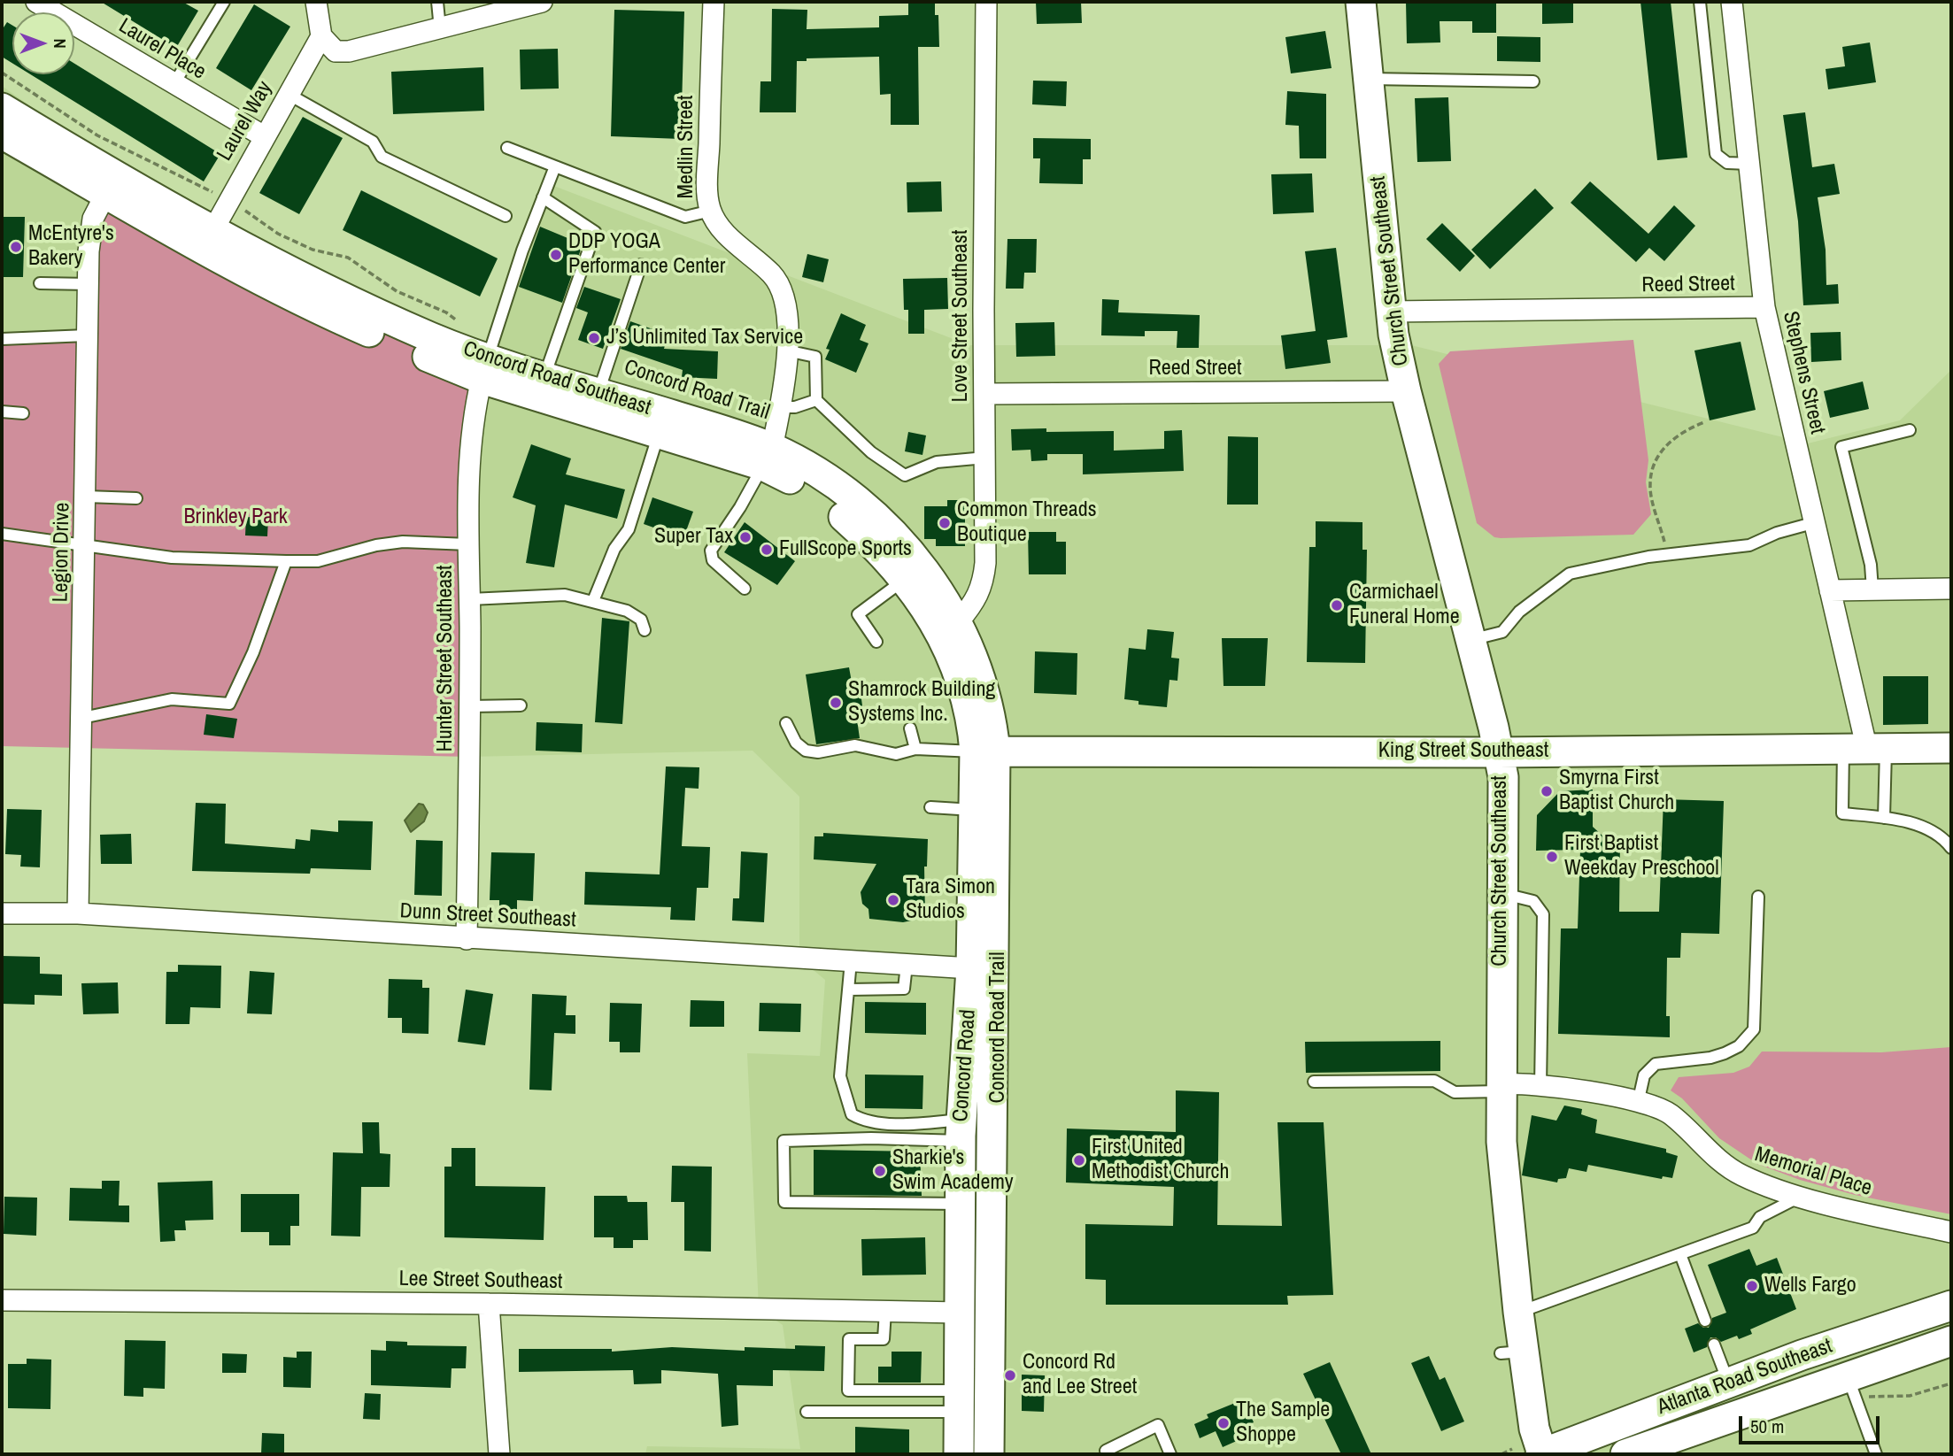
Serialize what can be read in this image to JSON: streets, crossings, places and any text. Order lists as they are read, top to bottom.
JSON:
{
  "streets": {
    "main road": [
      "Church Street Southeast",
      "Concord Road Southeast",
      "King Street Southeast",
      "Concord Road",
      "Atlanta Road Southeast"
    ],
    "street": [
      "Laurel Place",
      "Laurel Way",
      "Medlin Street",
      "Reed Street",
      "Love Street Southeast",
      "Stephens Street",
      "Legion Drive",
      "Hunter Street Southeast",
      "Dunn Street Southeast",
      "Memorial Place",
      "Lee Street Southeast"
    ]
  },
  "crossings": [
    ["Laurel Place", "Laurel Way"],
    ["Laurel Way", "Concord Road Southeast"],
    ["Medlin Street", "Concord Road Southeast"],
    ["Church Street Southeast", "Reed Street"],
    ["Church Street Southeast", "King Street Southeast"],
    ["Church Street Southeast", "Memorial Place"],
    ["Church Street Southeast", "Atlanta Road Southeast"],
    ["Reed Street", "Love Street Southeast"],
    ["Reed Street", "Stephens Street"],
    ["Love Street Southeast", "Concord Road Southeast"],
    ["Stephens Street", "King Street Southeast"],
    ["Concord Road Southeast", "Legion Drive"],
    ["Concord Road Southeast", "Hunter Street Southeast"],
    ["Concord Road Southeast", "King Street Southeast"],
    ["Concord Road Southeast", "Concord Road"],
    ["Legion Drive", "Dunn Street Southeast"],
    ["Hunter Street Southeast", "Dunn Street Southeast"],
    ["King Street Southeast", "Concord Road"],
    ["Dunn Street Southeast", "Concord Road"],
    ["Concord Road", "Lee Street Southeast"]
  ],
  "parks": ["Brinkley Park"],
  "places": [
    "McEntyre's Bakery",
    "DDP YOGA Performance Center",
    "J’s Unlimited Tax Service",
    "Common Threads Boutique",
    "Super Tax",
    "FullScope Sports",
    "Carmichael Funeral Home",
    "Shamrock Building Systems Inc.",
    "Smyrna First Baptist Church",
    "First Baptist Weekday Preschool",
    "Tara Simon Studios",
    "First United Methodist Church",
    "Sharkie's Swim Academy",
    "Wells Fargo",
    "Concord Rd and Lee Street",
    "The Sample Shoppe"
  ],
  "scale_bar": "50 m",
  "north": "right"
}
